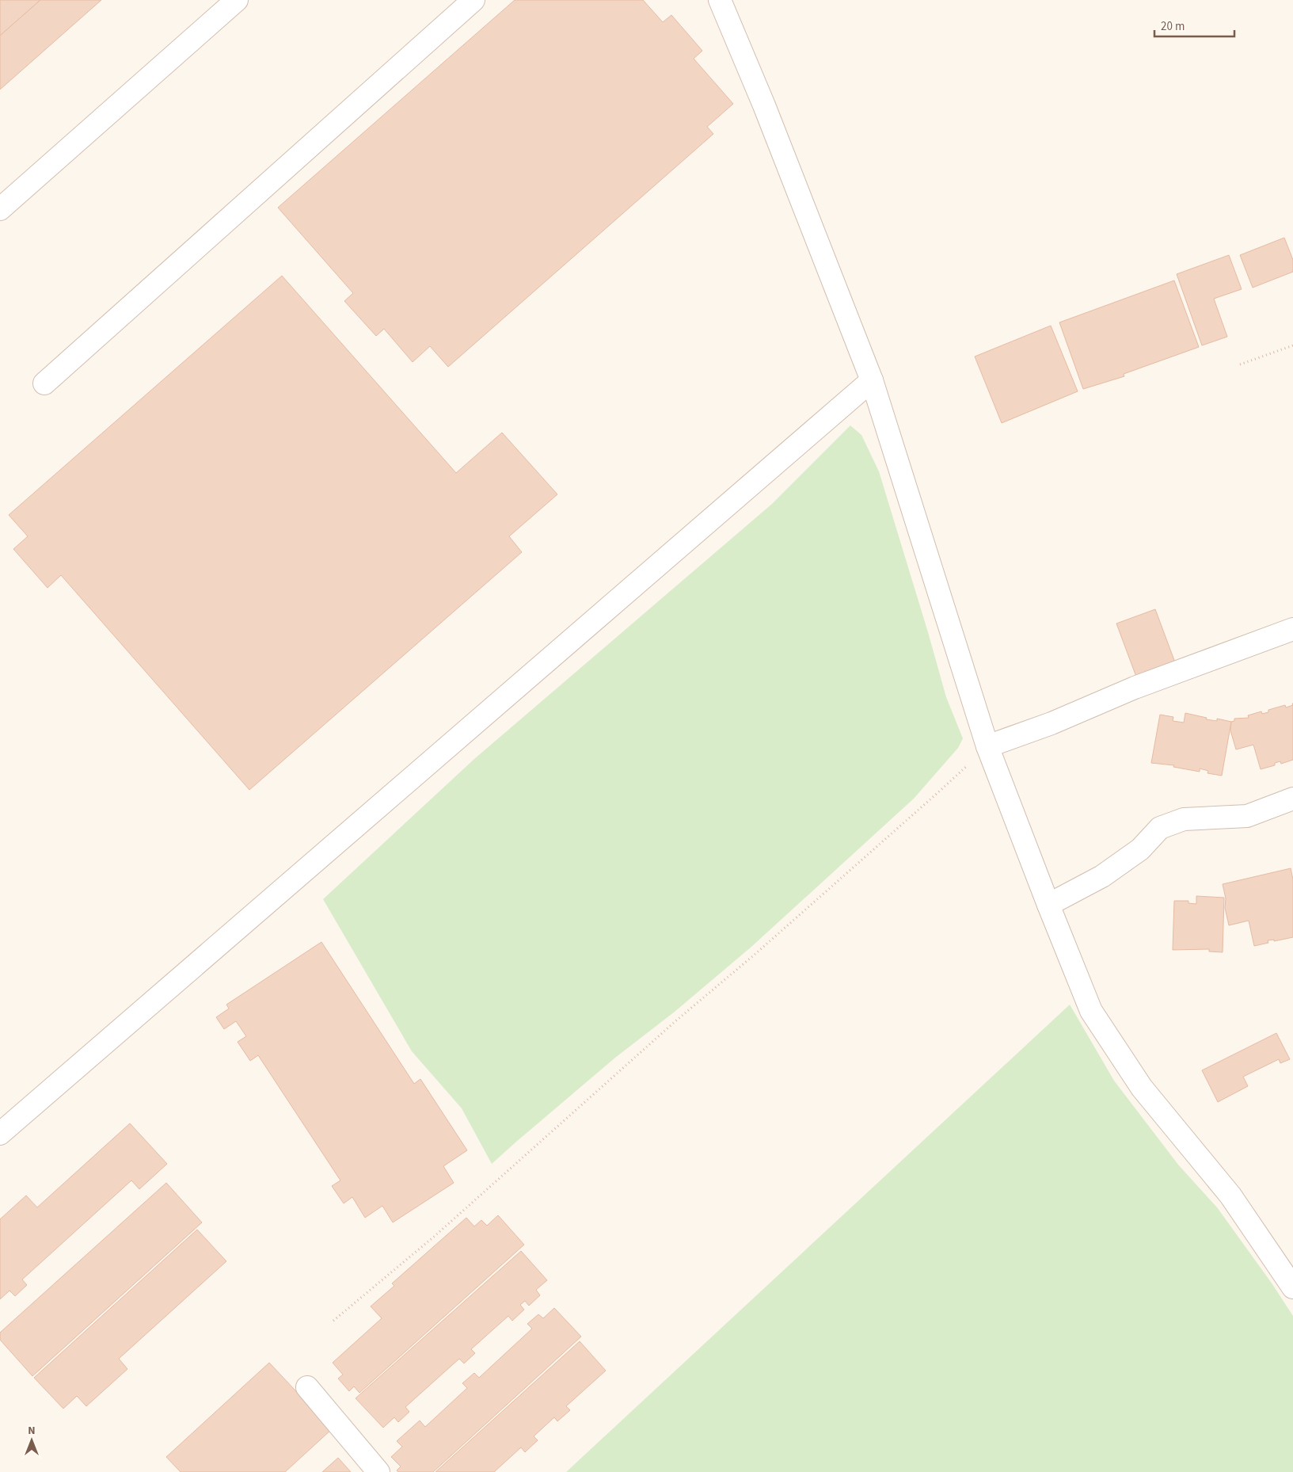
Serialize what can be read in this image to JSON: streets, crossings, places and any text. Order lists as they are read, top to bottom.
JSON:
{
  "scale_bar": "20 m",
  "north": "top"
}
